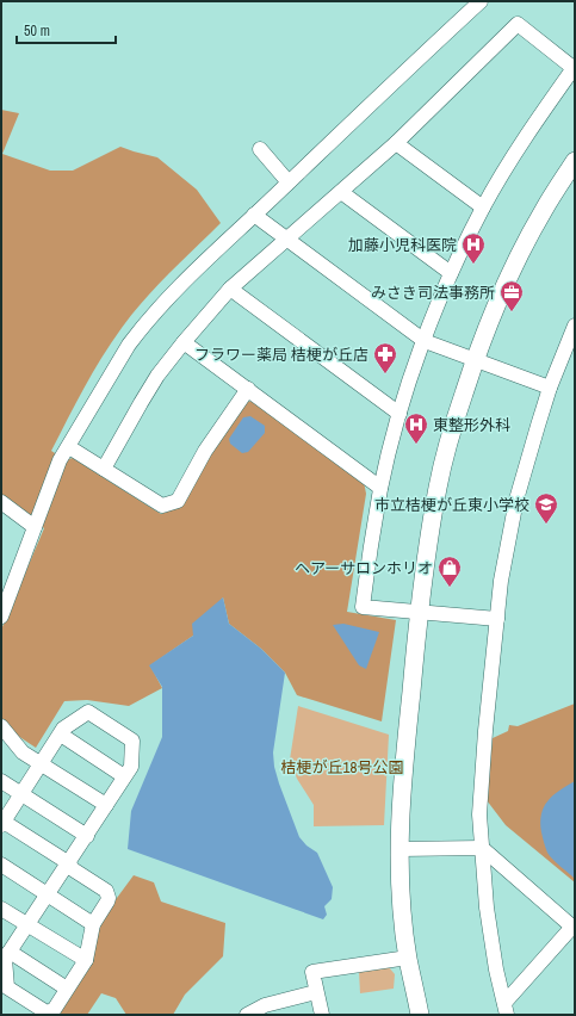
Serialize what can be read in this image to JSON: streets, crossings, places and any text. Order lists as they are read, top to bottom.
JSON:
{
  "parks": ["桔梗が丘18号公園"],
  "places": {
    "hospital": ["加藤小児科医院", "東整形外科"],
    "office": ["みさき司法事務所"],
    "pharmacy": ["フラワー薬局 桔梗が丘店"],
    "school or university": ["市立桔梗が丘東小学校"],
    "shop": ["ヘアーサロンホリオ"]
  },
  "scale_bar": "50 m"
}
